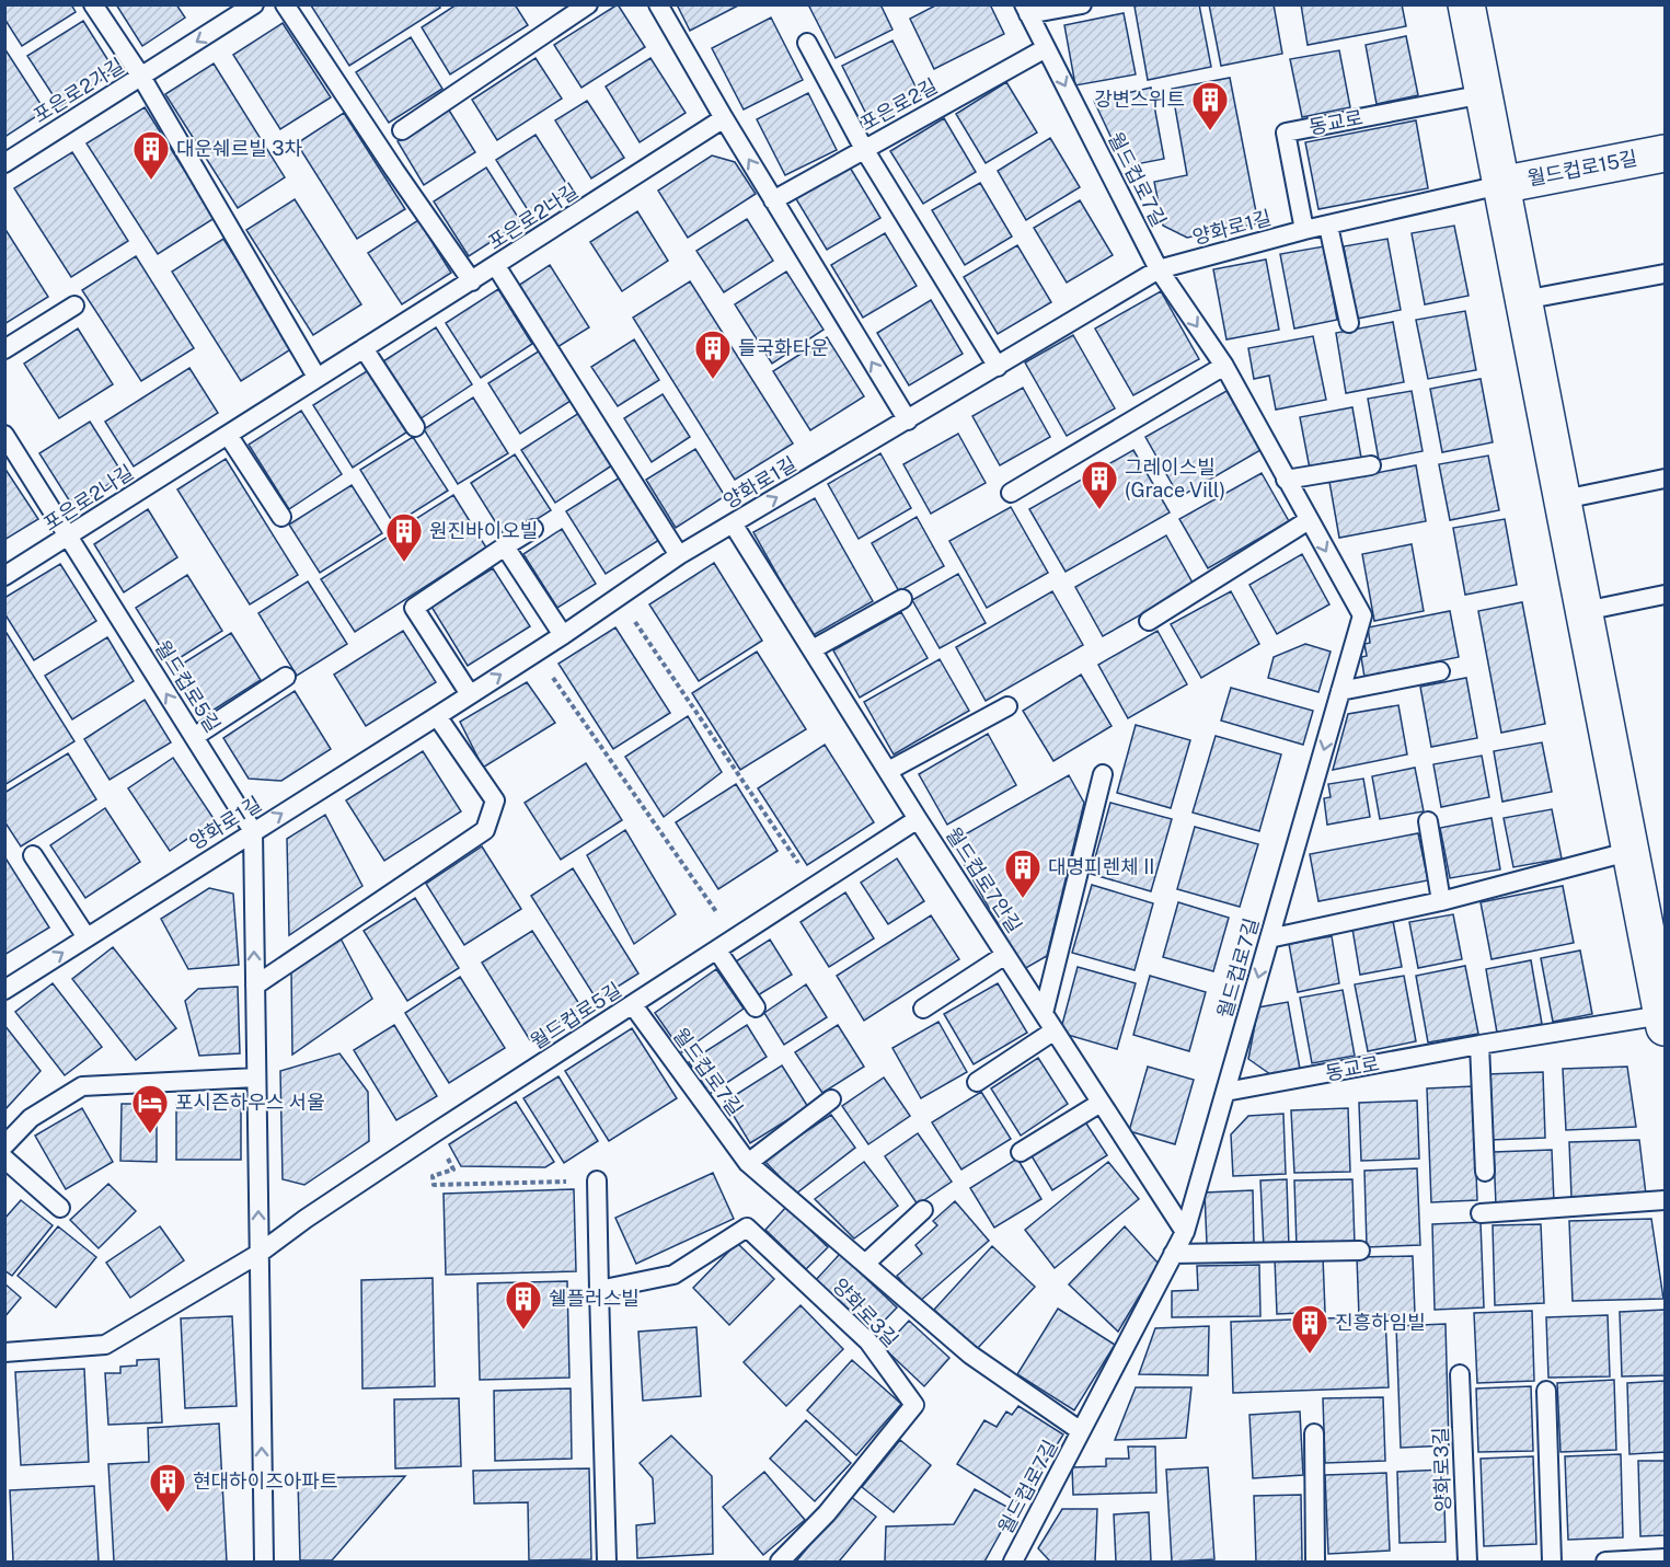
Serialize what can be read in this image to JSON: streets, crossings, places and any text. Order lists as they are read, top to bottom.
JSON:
{
  "streets": {
    "street": ["동교로", "월드컵로15길"],
    "lane": [
      "포은로2가길",
      "포은로2길",
      "월드컵로7길",
      "포은로2나길",
      "양화로1길",
      "월드컵로5길",
      "월드컵로7안길",
      "양화로3길"
    ]
  },
  "crossings": [
    ["포은로2길", "월드컵로7길"],
    ["동교로", "월드컵로15길"],
    ["동교로", "월드컵로7길"],
    ["동교로", "양화로1길"],
    ["월드컵로15길", "양화로1길"],
    ["월드컵로7길", "양화로1길"],
    ["월드컵로7길", "월드컵로5길"],
    ["월드컵로7길", "월드컵로7안길"],
    ["포은로2나길", "월드컵로5길"],
    ["양화로1길", "월드컵로5길"],
    ["양화로1길", "월드컵로7안길"],
    ["월드컵로5길", "월드컵로7안길"]
  ],
  "one_way": ["월드컵로7길"],
  "places": {
    "building": [
      "강변스위트",
      "대운쉐르빌 3차",
      "들국화타운",
      "그레이스빌 (Grace Vill)",
      "원진바이오빌",
      "대명피렌체 II",
      "쉘플러스빌",
      "진흥하임빌",
      "현대하이즈아파트"
    ],
    "hotel": ["포시즌하우스 서울"]
  }
}
